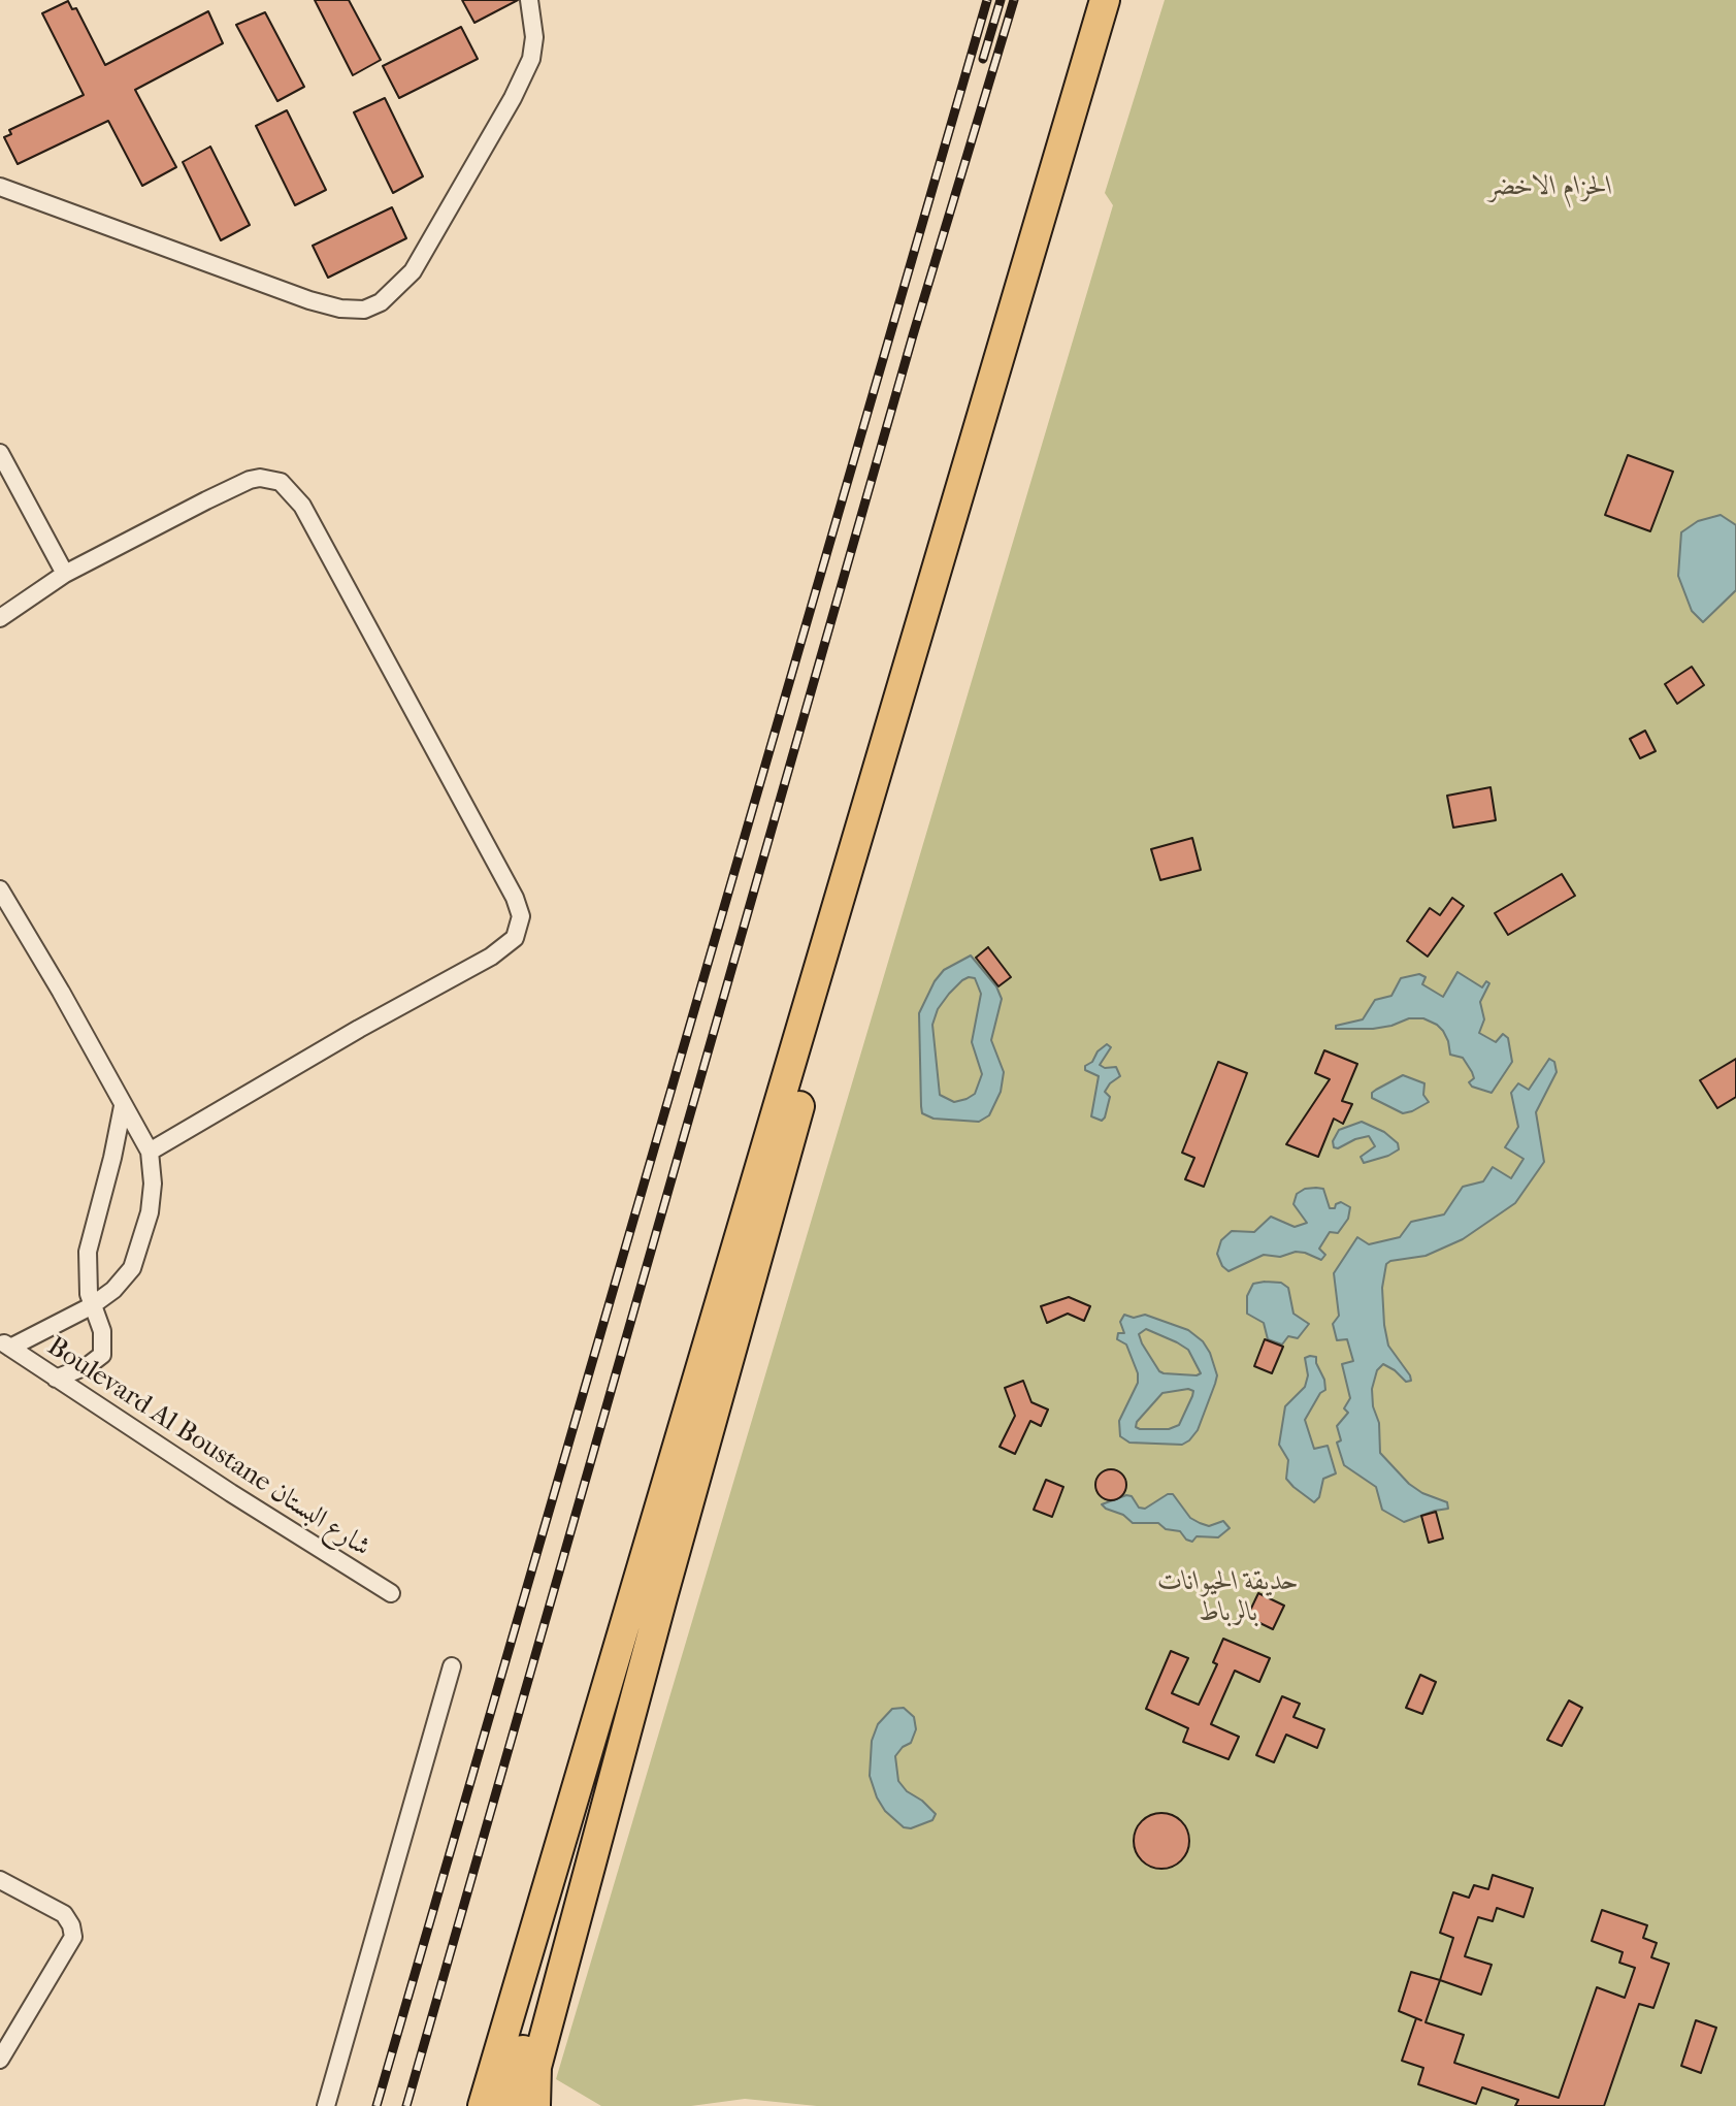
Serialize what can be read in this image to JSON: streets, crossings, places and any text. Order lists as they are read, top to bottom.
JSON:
{
  "streets": {
    "street": ["Boulevard Al Boustane شارع البستان"]
  },
  "parks": ["الحزام الاخضر", "حديقة الحيوانات بالرباط"]
}
